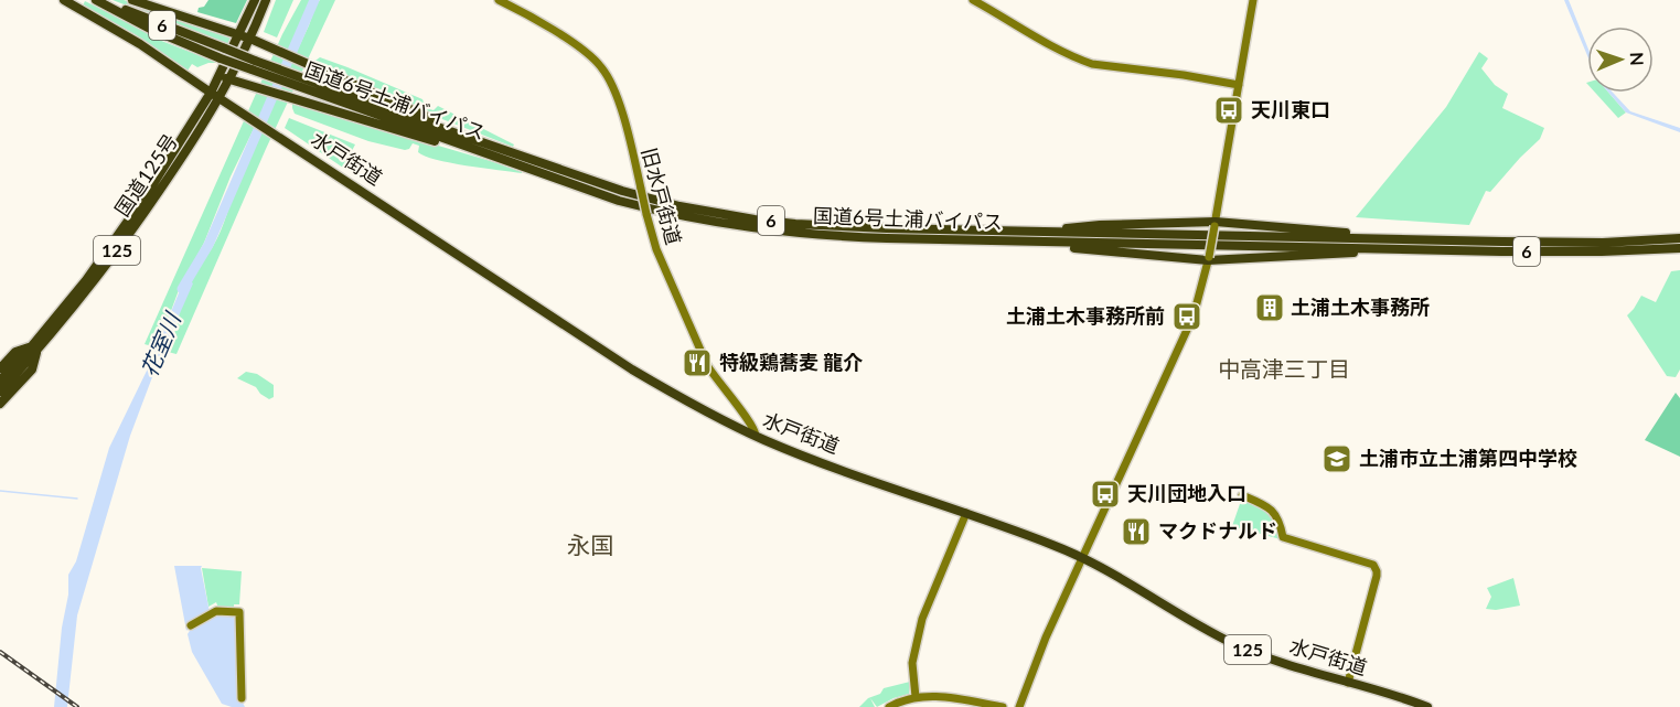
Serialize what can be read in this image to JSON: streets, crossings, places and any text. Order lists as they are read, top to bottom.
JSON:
{
  "streets": {
    "highway": [
      "6",
      "国道6号土浦バイパス",
      "水戸街道",
      "国道125号",
      "125"
    ],
    "street": ["旧水戸街道"]
  },
  "crossings": [
    ["水戸街道", "国道125号"],
    ["水戸街道", "旧水戸街道"]
  ],
  "districts": ["中高津三丁目", "永国"],
  "water": ["花室川"],
  "places": {
    "bus stop": ["天川東口", "土浦土木事務所前", "天川団地入口"],
    "building": ["土浦土木事務所"],
    "restaurant": ["特級鶏蕎麦 龍介", "マクドナルド"],
    "school or university": ["土浦市立土浦第四中学校"]
  },
  "north": "right"
}
